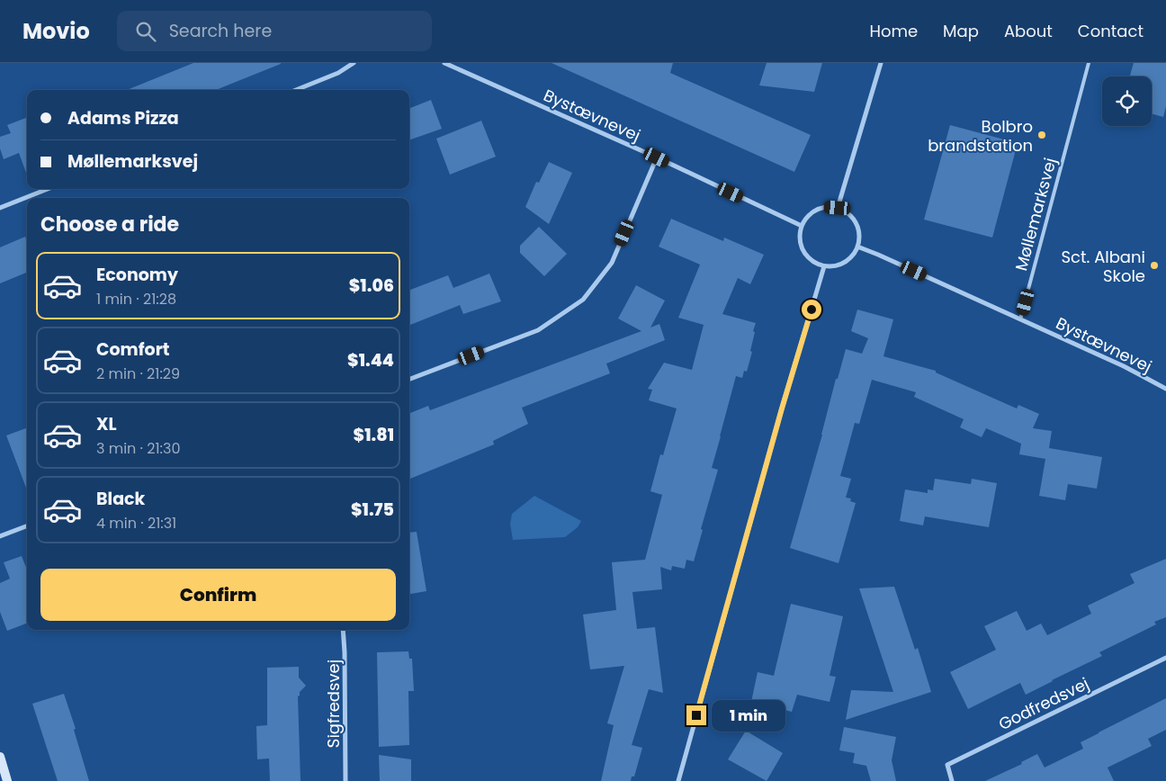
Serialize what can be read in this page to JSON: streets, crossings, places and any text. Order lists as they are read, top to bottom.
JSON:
{
  "streets": {
    "street": ["Bystævnevej", "Sigfredsvej", "Godfredsvej"],
    "lane": ["Møllemarksvej"]
  },
  "crossings": [
    ["Bystævnevej", "Møllemarksvej"]
  ],
  "places": ["Bolbro brandstation", "Sct. Albani Skole"],
  "page": {
    "header": "Movio",
    "search": "Search here",
    "nav": [
      "Home",
      "Map",
      "About",
      "Contact"
    ],
    "banner": ["Adams Pizza", "Møllemarksvej"],
    "heading": "Choose a ride",
    "list": [
      {
        "name": "Economy",
        "note": "1 min · 21:28",
        "value": "$1.06"
      },
      {
        "name": "Comfort",
        "note": "2 min · 21:29",
        "value": "$1.44"
      },
      {
        "name": "XL",
        "note": "3 min · 21:30",
        "value": "$1.81"
      },
      {
        "name": "Black",
        "note": "4 min · 21:31",
        "value": "$1.75"
      }
    ],
    "buttons": "Confirm",
    "bubble": "1 min"
  }
}
